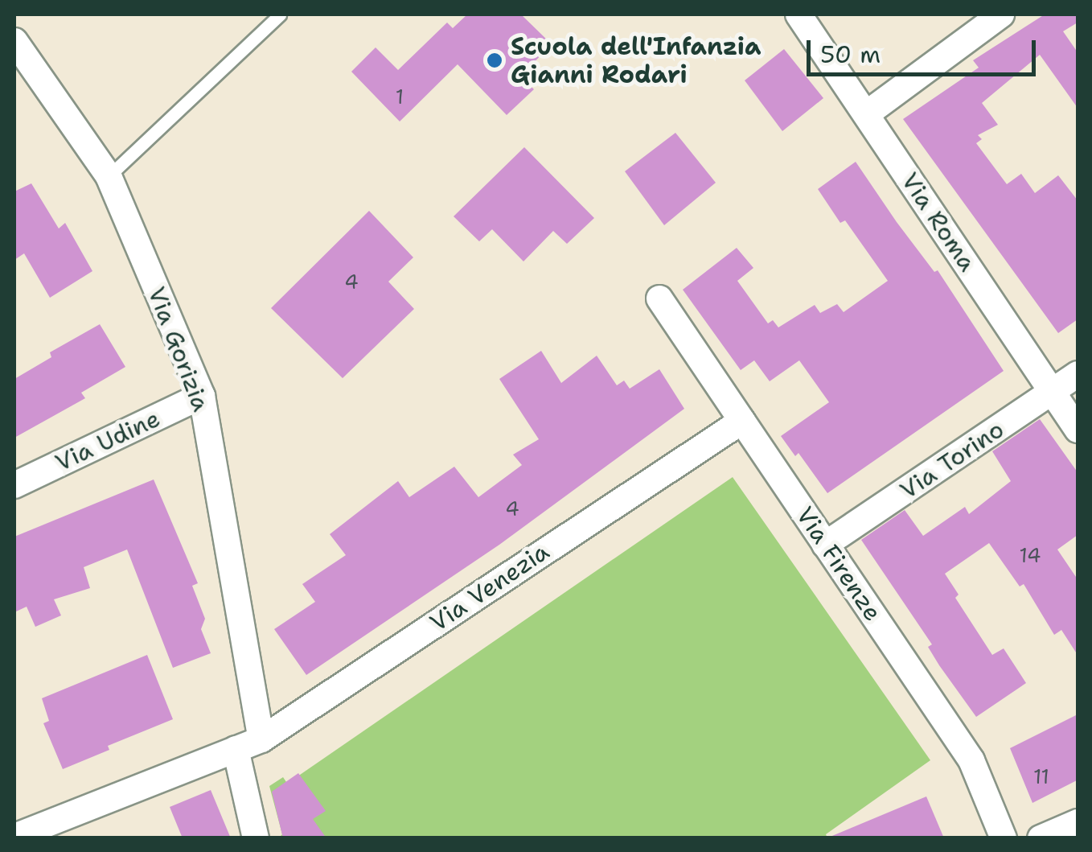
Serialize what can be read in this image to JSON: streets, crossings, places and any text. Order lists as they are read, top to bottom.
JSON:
{
  "streets": {
    "street": [
      "Via Roma",
      "Via Gorizia",
      "Via Udine",
      "Via Torino",
      "Via Firenze",
      "Via Venezia"
    ]
  },
  "crossings": [
    ["Via Roma", "Via Torino"],
    ["Via Gorizia", "Via Udine"],
    ["Via Gorizia", "Via Venezia"],
    ["Via Torino", "Via Firenze"],
    ["Via Firenze", "Via Venezia"]
  ],
  "places": ["Scuola dell'Infanzia Gianni Rodari"],
  "house_numbers": [
    "1",
    "4",
    "4",
    "14",
    "11"
  ],
  "scale_bar": "50 m"
}
